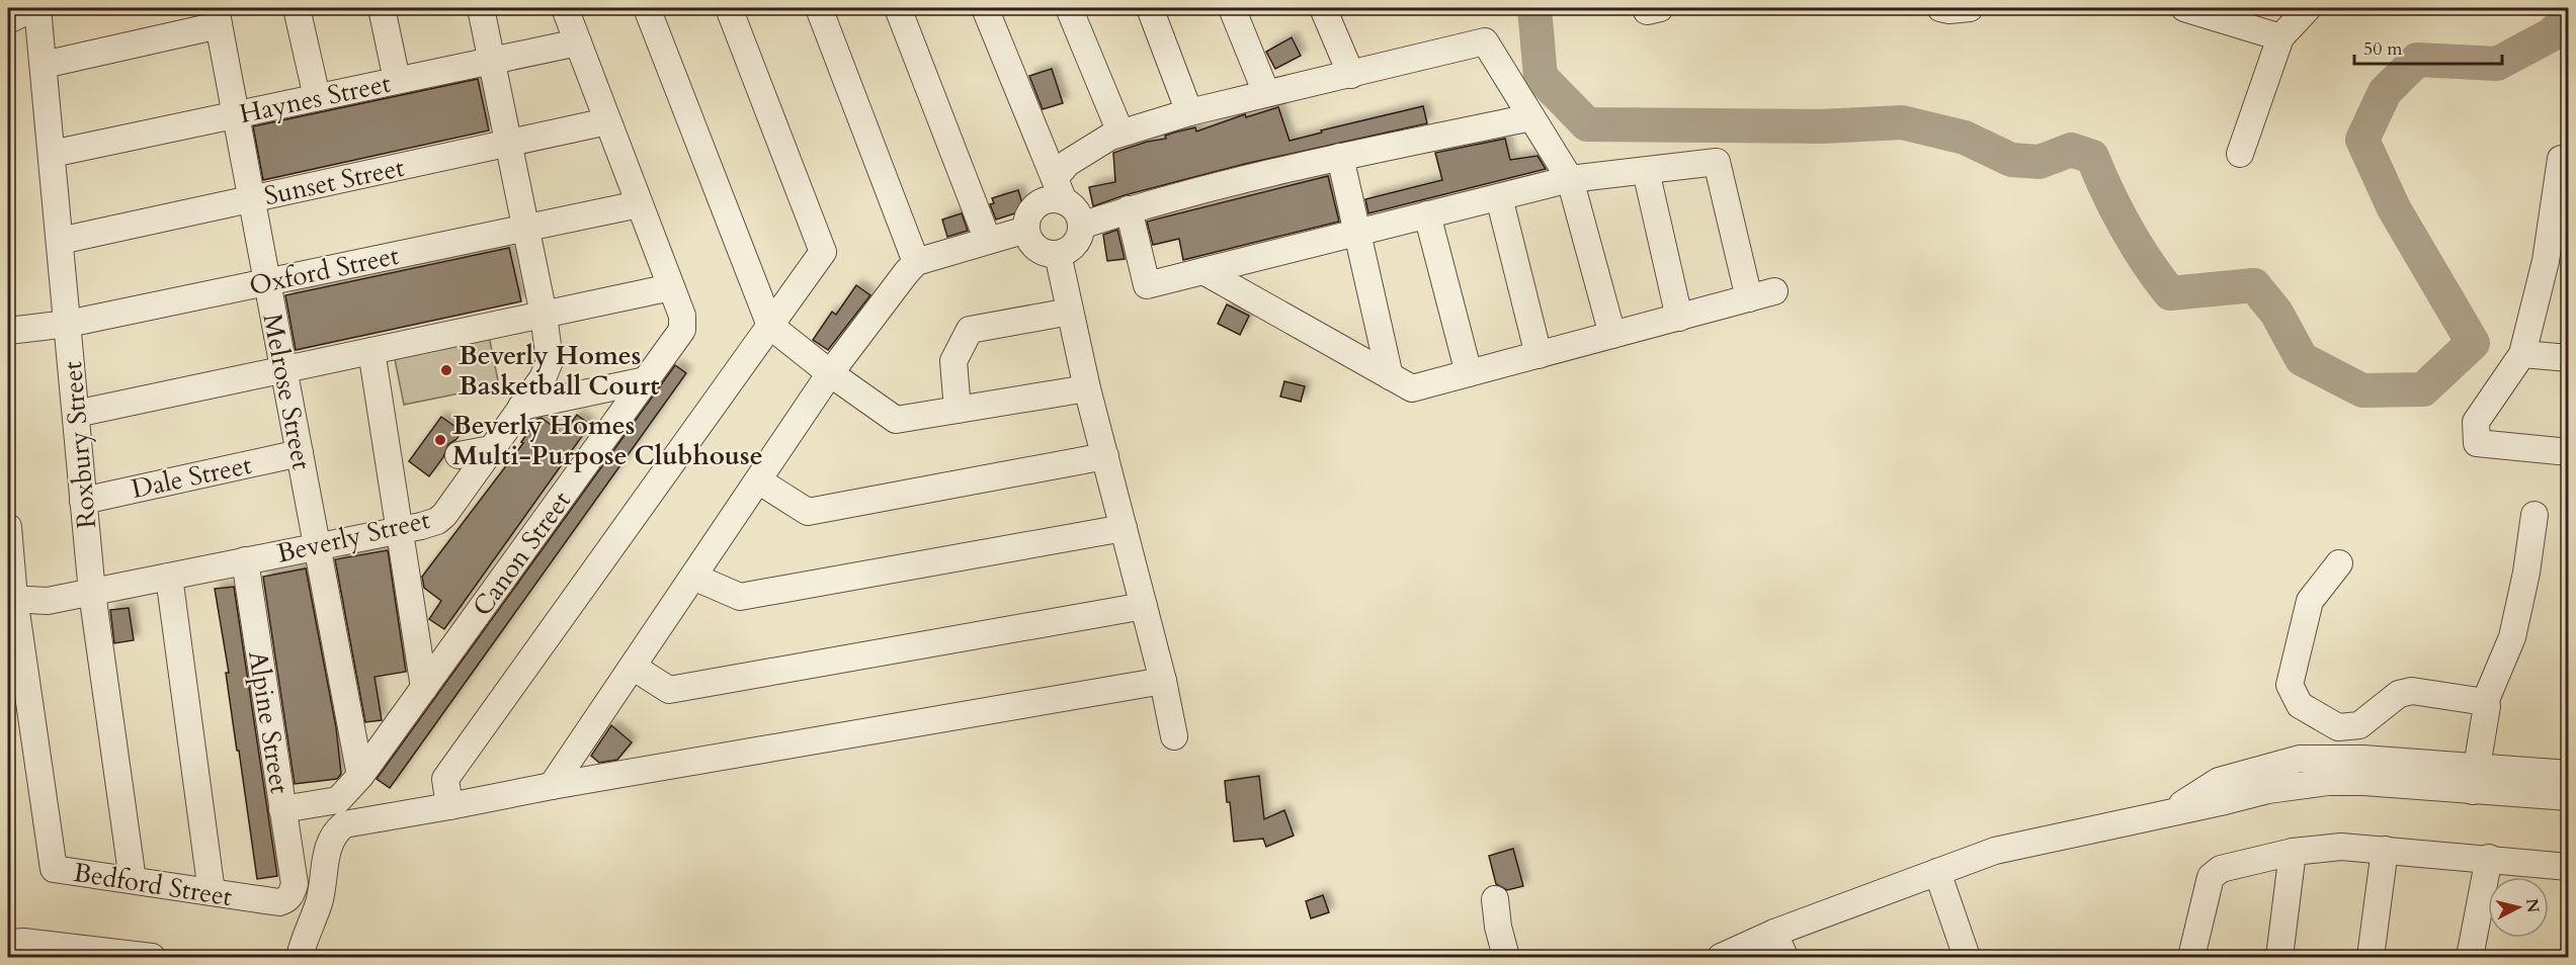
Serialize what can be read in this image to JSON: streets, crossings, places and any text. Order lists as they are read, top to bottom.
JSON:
{
  "streets": {
    "street": [
      "Haynes Street",
      "Sunset Street",
      "Oxford Street",
      "Melrose Street",
      "Roxbury Street",
      "Dale Street",
      "Beverly Street",
      "Canon Street",
      "Alpine Street",
      "Bedford Street"
    ]
  },
  "crossings": [
    ["Haynes Street", "Melrose Street"],
    ["Haynes Street", "Roxbury Street"],
    ["Haynes Street", "Beverly Street"],
    ["Haynes Street", "Canon Street"],
    ["Sunset Street", "Melrose Street"],
    ["Sunset Street", "Roxbury Street"],
    ["Sunset Street", "Beverly Street"],
    ["Sunset Street", "Canon Street"],
    ["Oxford Street", "Melrose Street"],
    ["Oxford Street", "Roxbury Street"],
    ["Oxford Street", "Beverly Street"],
    ["Oxford Street", "Canon Street"],
    ["Melrose Street", "Dale Street"],
    ["Melrose Street", "Beverly Street"],
    ["Melrose Street", "Canon Street"],
    ["Roxbury Street", "Dale Street"],
    ["Roxbury Street", "Beverly Street"],
    ["Roxbury Street", "Bedford Street"],
    ["Beverly Street", "Alpine Street"],
    ["Beverly Street", "Bedford Street"],
    ["Canon Street", "Alpine Street"],
    ["Alpine Street", "Bedford Street"]
  ],
  "places": ["Beverly Homes Basketball Court", "Beverly Homes Multi-Purpose Clubhouse"],
  "scale_bar": "50 m",
  "north": "right"
}
